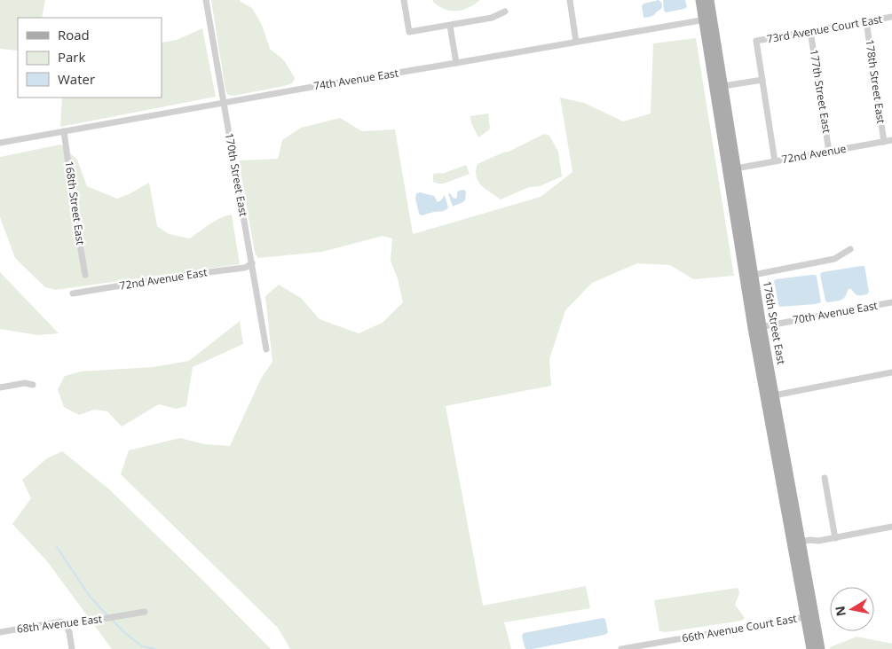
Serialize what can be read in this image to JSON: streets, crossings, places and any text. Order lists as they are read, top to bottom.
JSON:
{
  "streets": {
    "main road": ["176th Street East"],
    "street": [
      "73rd Avenue Court East",
      "74th Avenue East",
      "178th Street East",
      "177th Street East",
      "72nd Avenue",
      "170th Street East",
      "168th Street East",
      "72nd Avenue East",
      "70th Avenue East",
      "68th Avenue East",
      "66th Avenue Court East"
    ]
  },
  "crossings": [
    ["73rd Avenue Court East", "178th Street East"],
    ["73rd Avenue Court East", "177th Street East"],
    ["74th Avenue East", "170th Street East"],
    ["74th Avenue East", "168th Street East"],
    ["74th Avenue East", "176th Street East"],
    ["178th Street East", "72nd Avenue"],
    ["177th Street East", "72nd Avenue"],
    ["72nd Avenue", "176th Street East"],
    ["170th Street East", "72nd Avenue East"],
    ["70th Avenue East", "176th Street East"],
    ["176th Street East", "66th Avenue Court East"]
  ],
  "legend": ["Road", "Park", "Water"],
  "north": "left"
}
